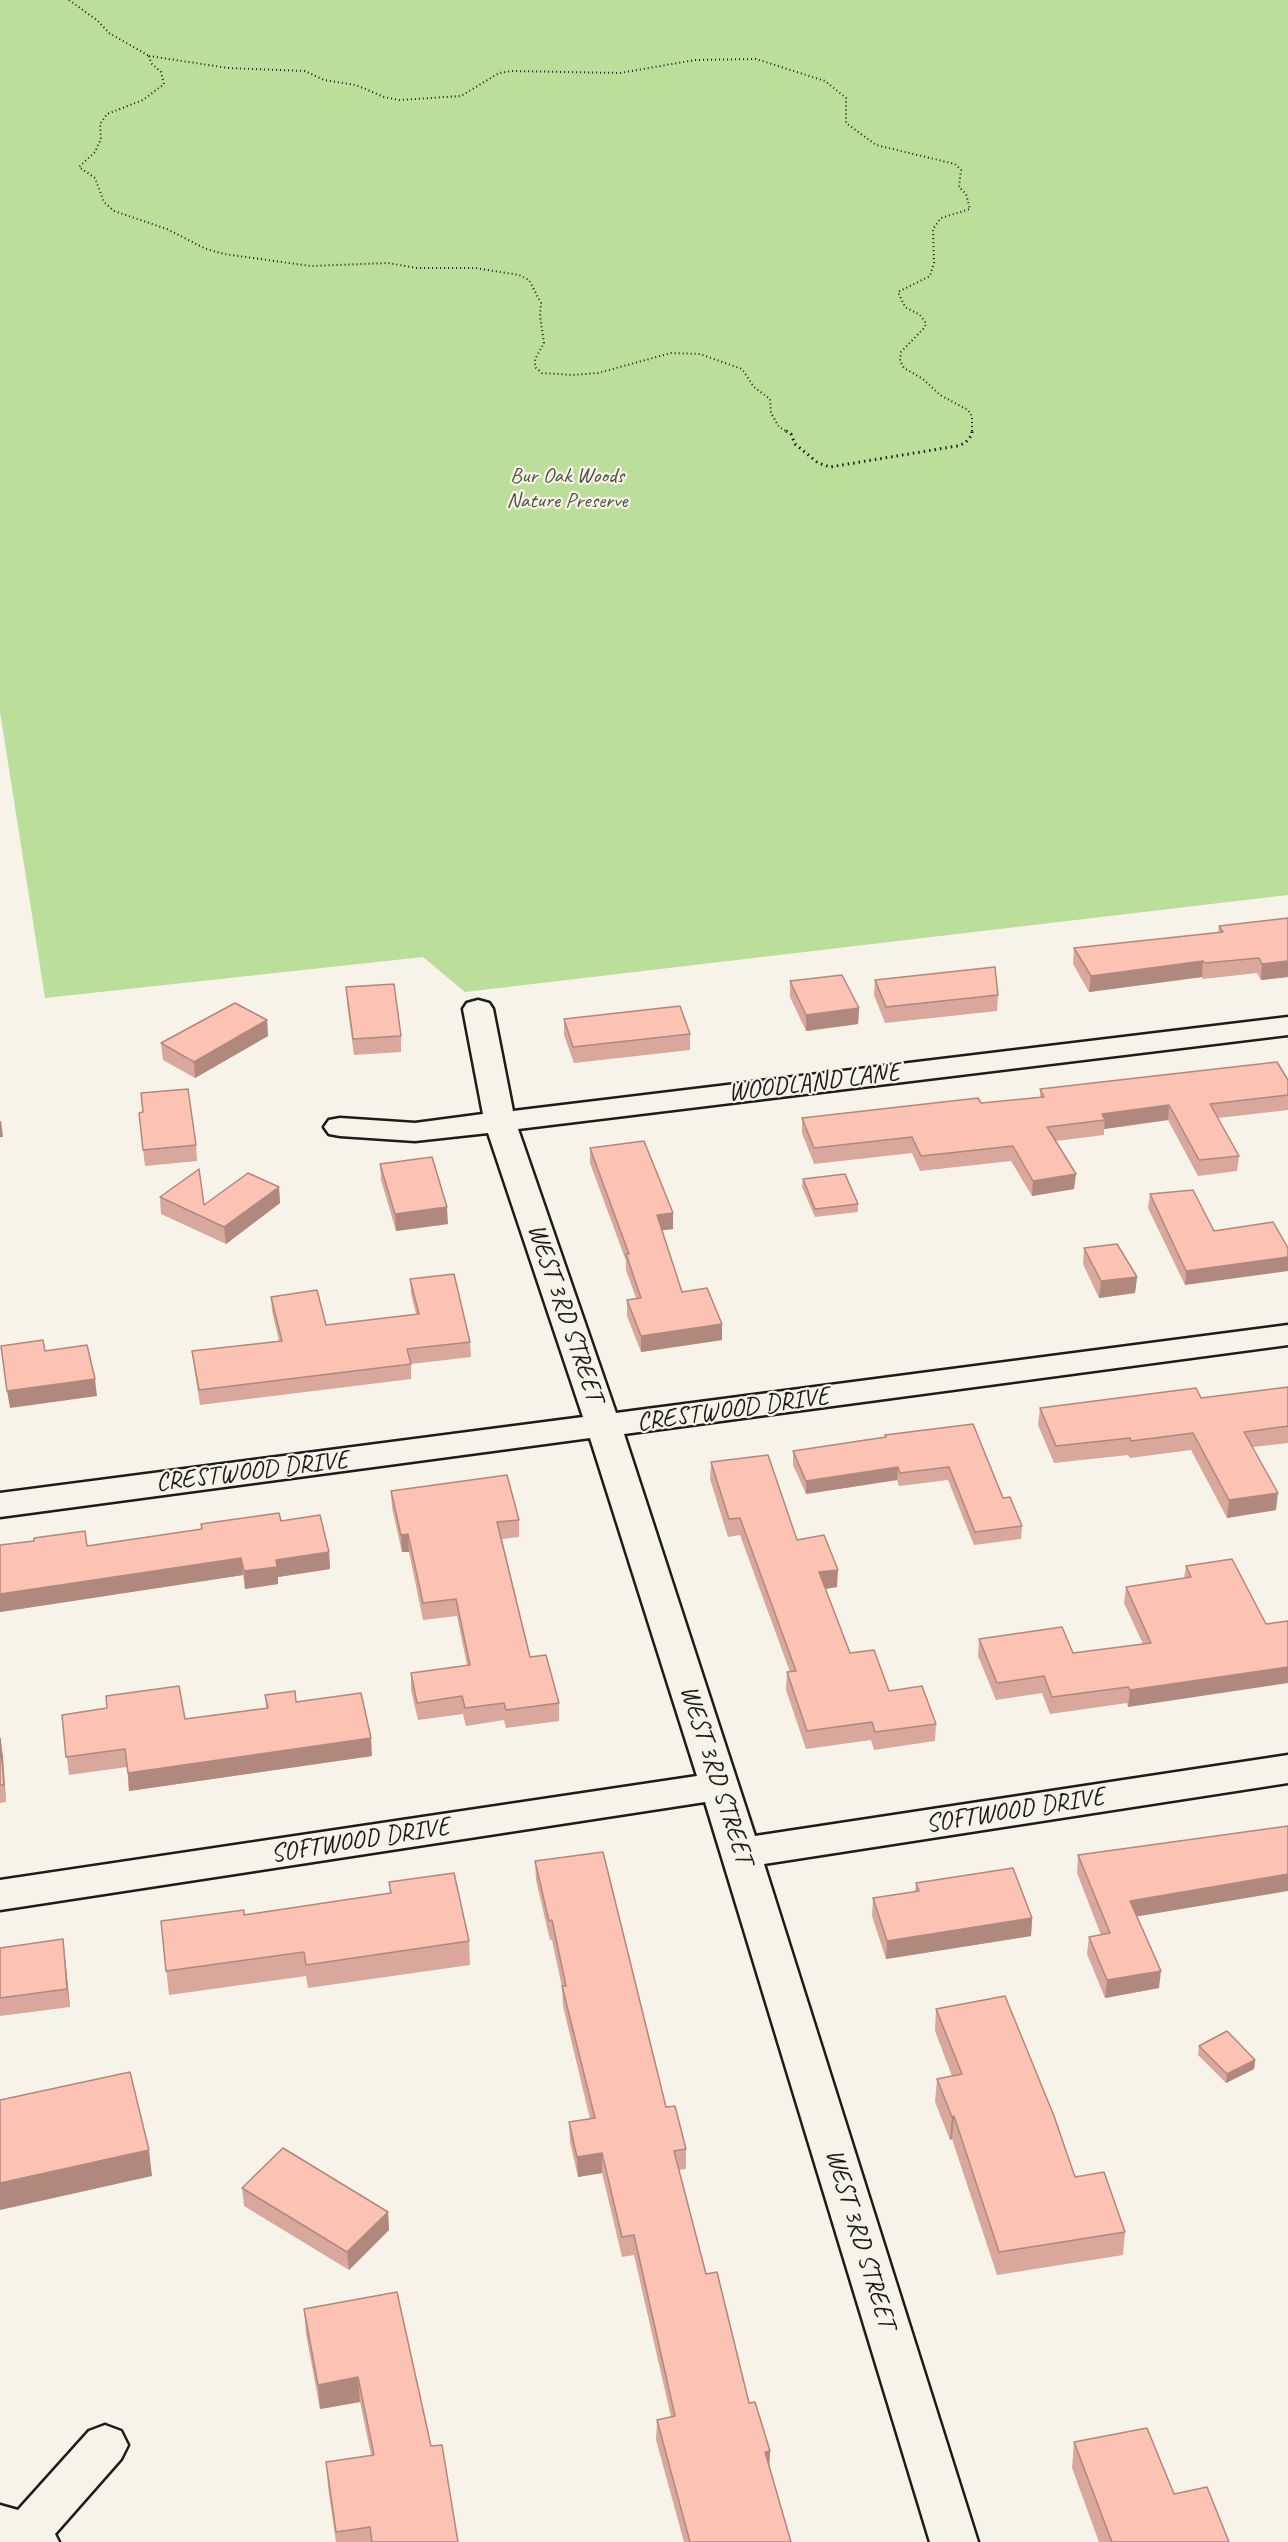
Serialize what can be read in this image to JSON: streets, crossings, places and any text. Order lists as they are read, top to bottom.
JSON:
{
  "streets": {
    "street": [
      "WOODLAND LANE",
      "WEST 3RD STREET",
      "CRESTWOOD DRIVE",
      "SOFTWOOD DRIVE"
    ]
  },
  "crossings": [
    ["WOODLAND LANE", "WEST 3RD STREET"],
    ["WEST 3RD STREET", "CRESTWOOD DRIVE"],
    ["WEST 3RD STREET", "SOFTWOOD DRIVE"]
  ],
  "parks": ["Bur Oak Woods Nature Preserve"]
}
